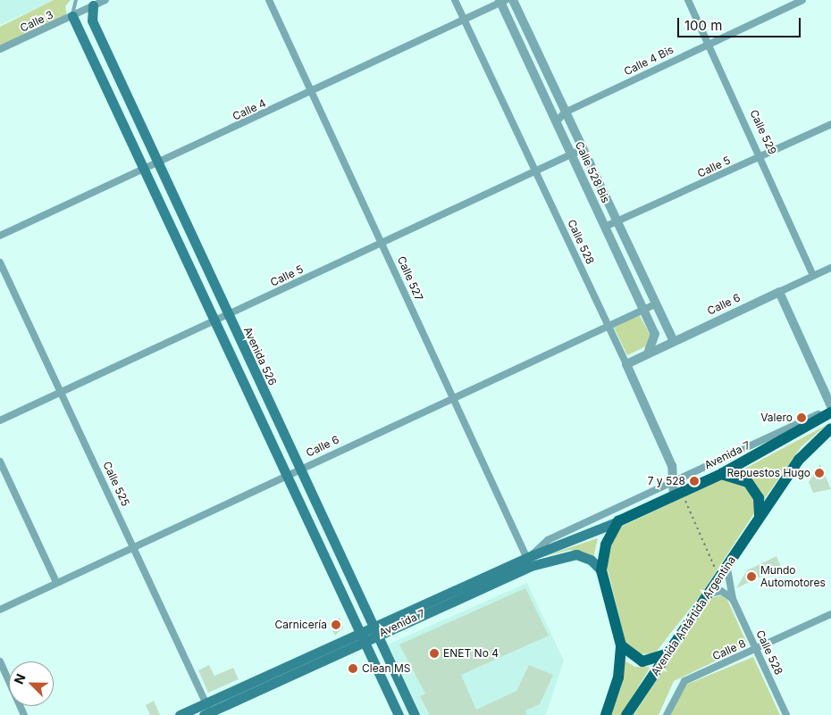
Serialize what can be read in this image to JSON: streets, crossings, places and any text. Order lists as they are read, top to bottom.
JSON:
{
  "streets": {
    "main road": ["Avenida 526", "Avenida 7", "Avenida Antártida Argentina"],
    "street": [
      "Calle 3",
      "Calle 4 Bis",
      "Calle 4",
      "Calle 529",
      "Calle 5",
      "Calle 528 Bis",
      "Calle 528",
      "Calle 527",
      "Calle 6",
      "Calle 525",
      "Calle 8"
    ]
  },
  "crossings": [
    ["Calle 3", "Avenida 526"],
    ["Calle 4 Bis", "Calle 529"],
    ["Calle 4 Bis", "Calle 528 Bis"],
    ["Calle 4", "Calle 528 Bis"],
    ["Calle 4", "Calle 528"],
    ["Calle 4", "Calle 527"],
    ["Calle 4", "Avenida 526"],
    ["Calle 529", "Calle 5"],
    ["Calle 529", "Calle 6"],
    ["Calle 5", "Calle 528 Bis"],
    ["Calle 5", "Calle 528"],
    ["Calle 5", "Calle 527"],
    ["Calle 5", "Avenida 526"],
    ["Calle 5", "Calle 525"],
    ["Calle 528 Bis", "Calle 6"],
    ["Calle 528", "Calle 6"],
    ["Calle 528", "Avenida 7"],
    ["Calle 528", "Avenida Antártida Argentina"],
    ["Calle 528", "Calle 8"],
    ["Calle 527", "Calle 6"],
    ["Calle 527", "Avenida 7"],
    ["Calle 6", "Avenida 526"],
    ["Calle 6", "Calle 525"],
    ["Avenida 526", "Avenida 7"],
    ["Avenida 7", "Calle 525"]
  ],
  "places": [
    "Valero",
    "Repuestos Hugo",
    "7 y 528",
    "Mundo Automotores",
    "Carnicería",
    "ENET No 4",
    "Clean MS"
  ],
  "scale_bar": "100 m",
  "north": "top left"
}
